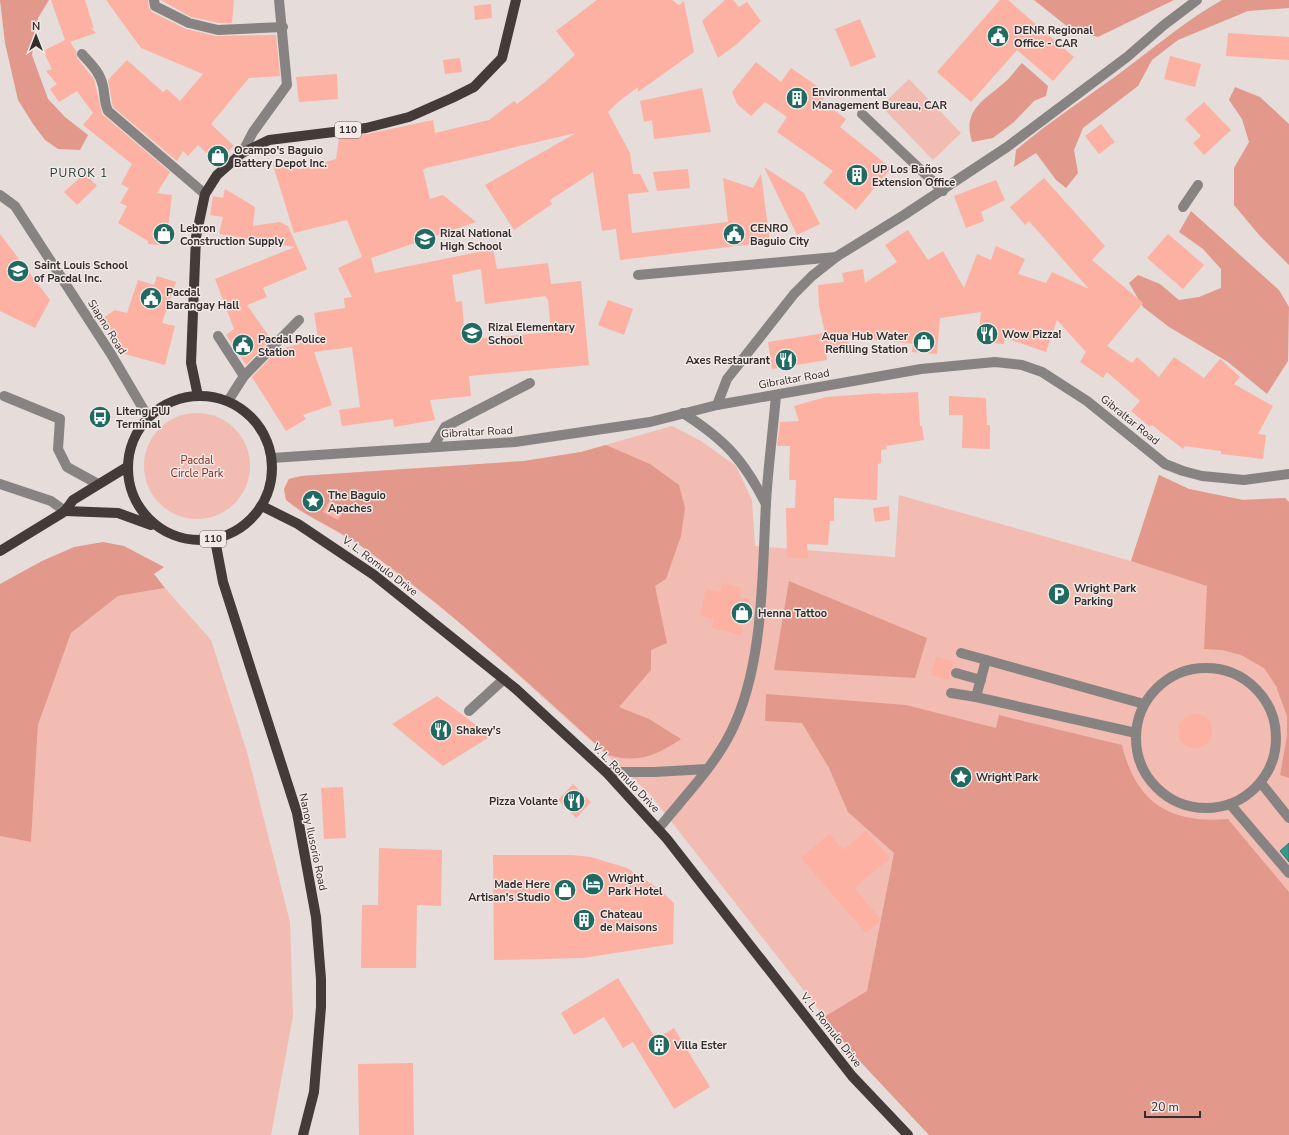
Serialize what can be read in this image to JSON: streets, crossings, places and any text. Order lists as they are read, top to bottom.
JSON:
{
  "streets": {
    "main road": ["110", "V. L. Romulo Drive", "Nanoy Ilusorio Road"],
    "street": ["Siapno Road", "Gibraltar Road"]
  },
  "crossings": [
    ["110", "Siapno Road"],
    ["110", "Gibraltar Road"],
    ["110", "V. L. Romulo Drive"],
    ["110", "Nanoy Ilusorio Road"]
  ],
  "districts": ["PUROK 1"],
  "parks": ["Pacdal Circle Park"],
  "places": {
    "public building": [
      "DENR Regional Office - CAR",
      "CENRO Baguio City",
      "Pacdal Barangay Hall",
      "Pacdal Police Station"
    ],
    "building": [
      "Environmental Management Bureau, CAR",
      "UP Los Baños Extension Office",
      "Chateau de Maisons",
      "Villa Ester"
    ],
    "shop": [
      "Ocampo's Baguio Battery Depot Inc.",
      "Lebron Construction Supply",
      "Aqua Hub Water Refilling Station",
      "Henna Tattoo",
      "Made Here Artisan's Studio"
    ],
    "school or university": ["Rizal National High School", "Saint Louis School of Pacdal Inc.", "Rizal Elementary School"],
    "restaurant": [
      "Wow Pizza!",
      "Axes Restaurant",
      "Shakey's",
      "Pizza Volante"
    ],
    "bus stop": ["Liteng PUJ Terminal"],
    "place": ["The Baguio Apaches", "Wright Park"],
    "parking": ["Wright Park Parking"],
    "hotel": ["Wright Park Hotel"]
  },
  "scale_bar": "20 m",
  "north": "top"
}
